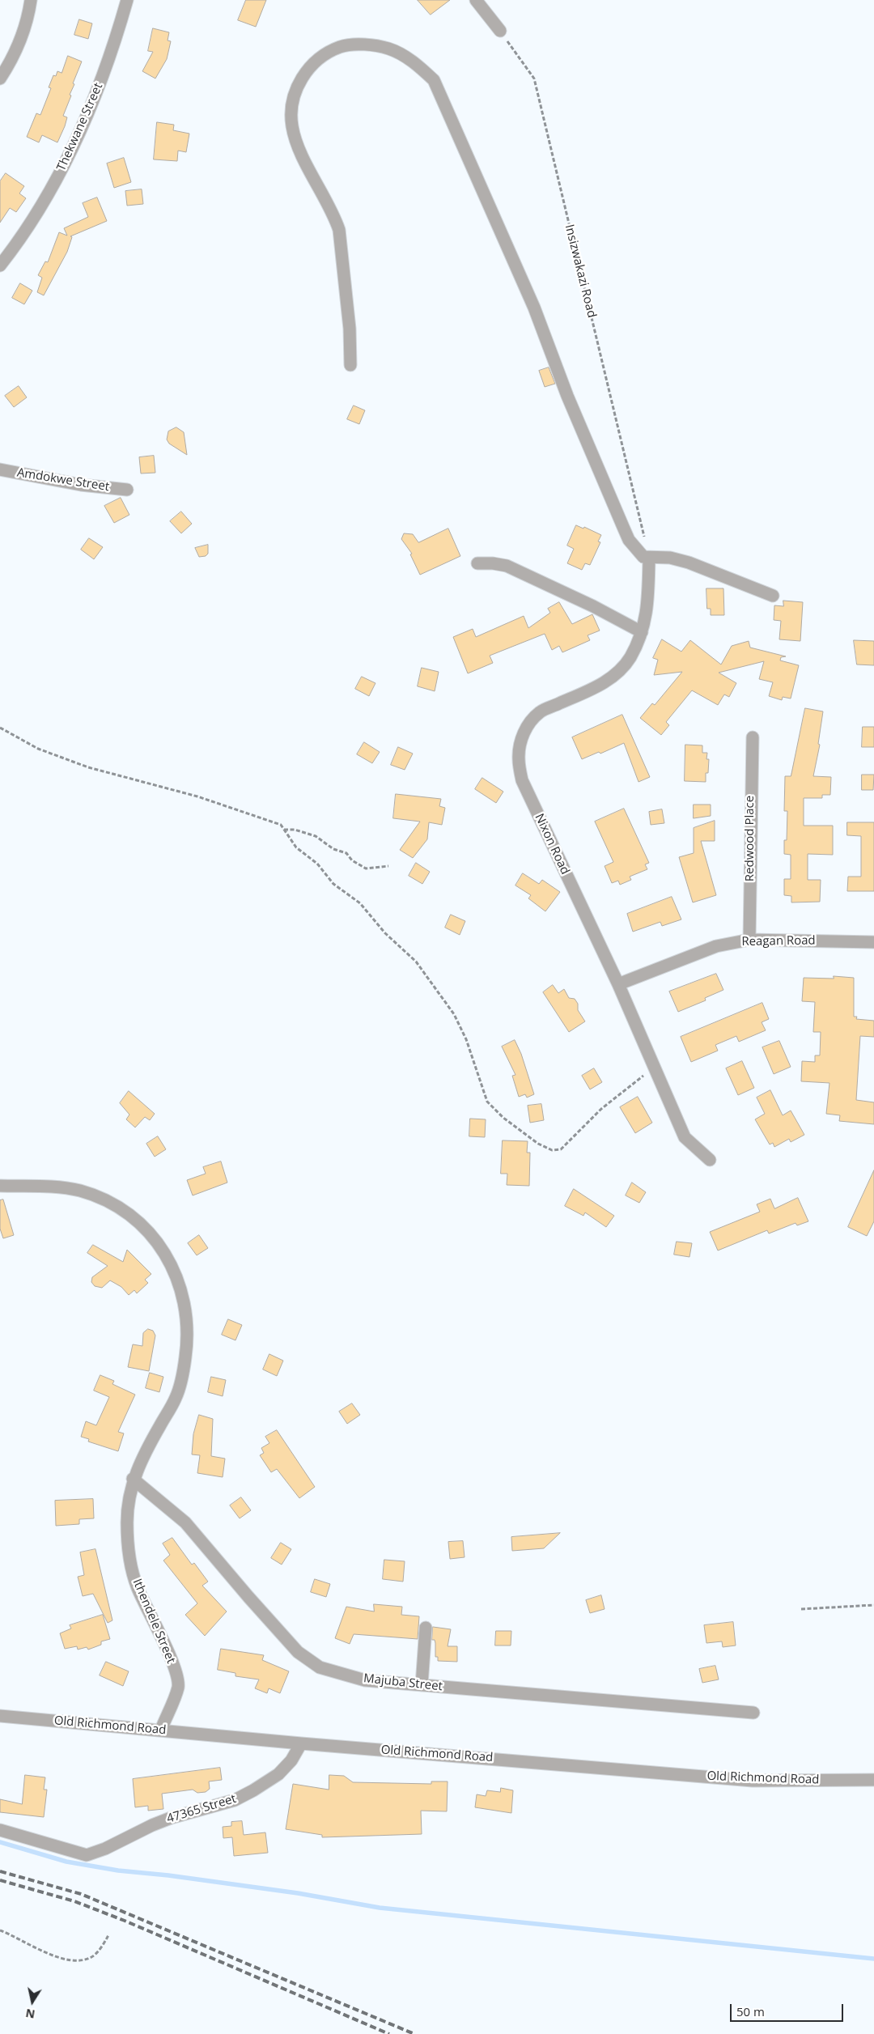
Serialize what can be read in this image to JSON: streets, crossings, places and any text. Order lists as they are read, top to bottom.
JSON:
{
  "streets": {
    "street": [
      "Thekwane Street",
      "Amdokwe Street",
      "Redwood Place",
      "Nixon Road",
      "Reagan Road",
      "Ithendele Street",
      "Majuba Street",
      "Old Richmond Road",
      "47365 Street"
    ],
    "path": ["Insizwakazi Road"]
  },
  "crossings": [
    ["Insizwakazi Road", "Nixon Road"],
    ["Redwood Place", "Reagan Road"],
    ["Nixon Road", "Reagan Road"],
    ["Ithendele Street", "Majuba Street"],
    ["Ithendele Street", "Old Richmond Road"],
    ["Old Richmond Road", "47365 Street"]
  ],
  "scale_bar": "50 m",
  "north": "bottom"
}
